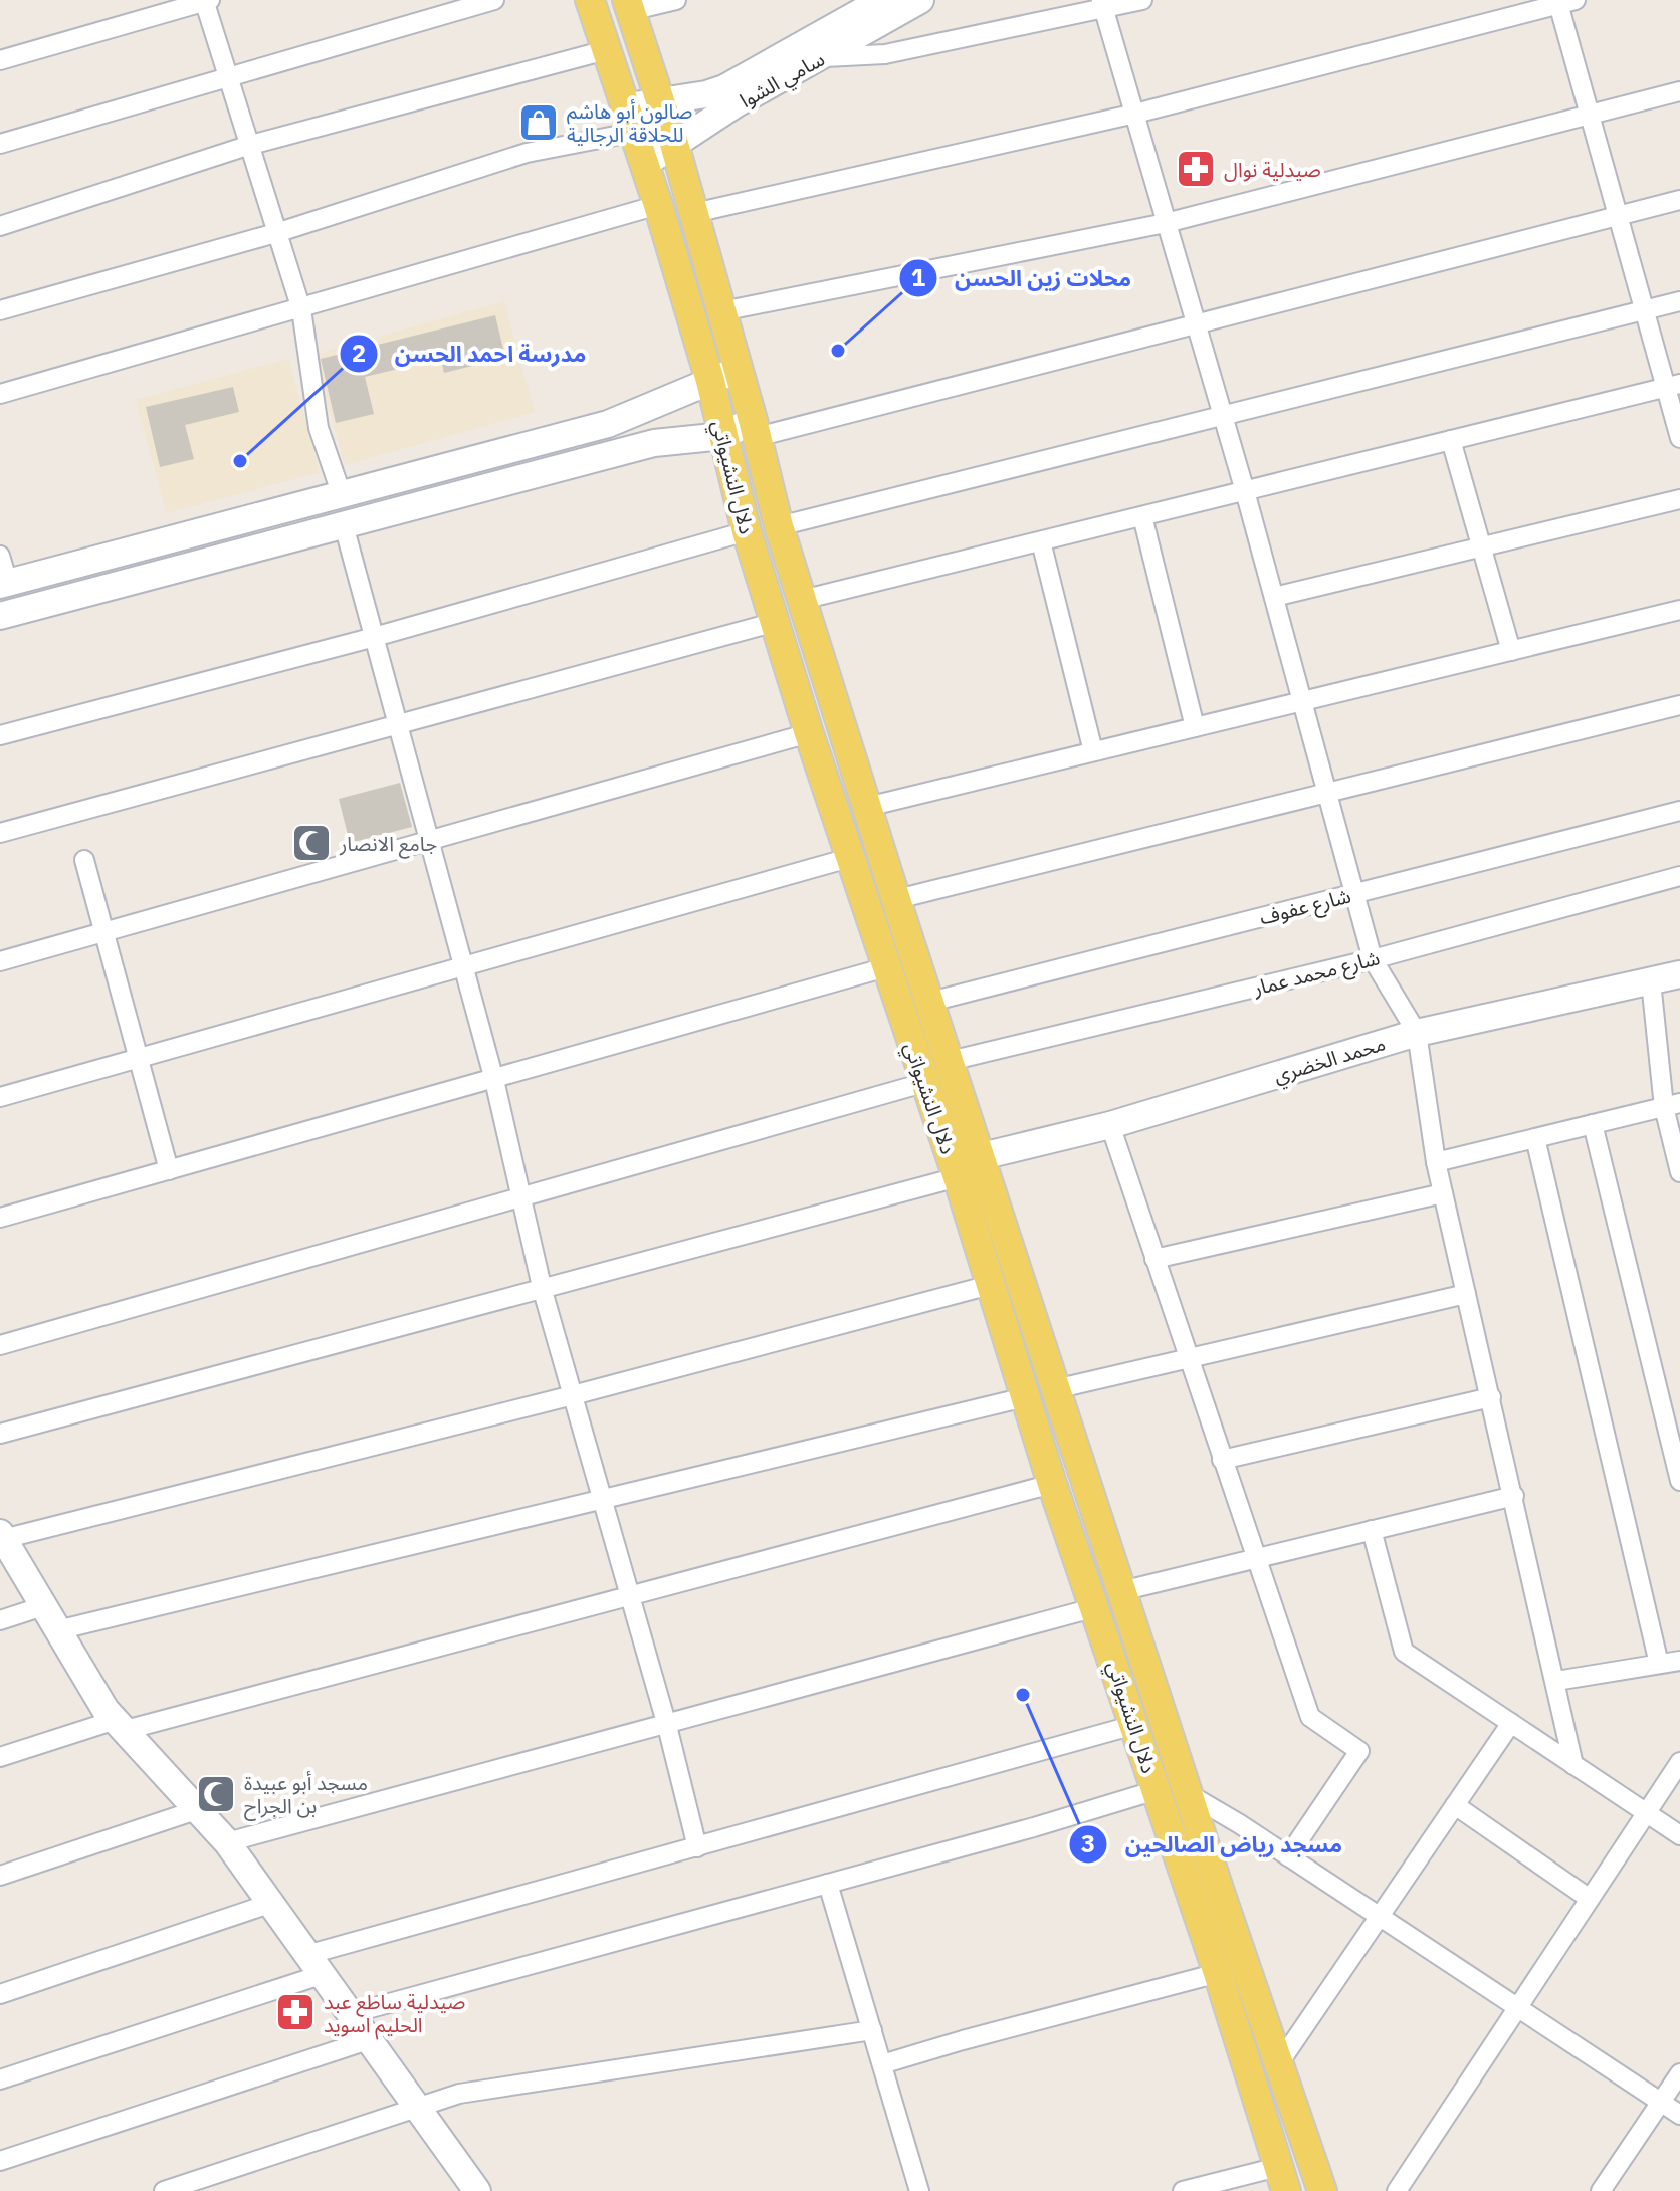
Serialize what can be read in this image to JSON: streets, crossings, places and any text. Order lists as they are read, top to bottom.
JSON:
{
  "streets": {
    "main road": ["دلال النشيواتي"],
    "street": [
      "سامي الشوا",
      "شارع عفوف",
      "شارع محمد عمار",
      "محمد الخضري"
    ]
  },
  "crossings": [
    ["سامي الشوا", "دلال النشيواتي"],
    ["دلال النشيواتي", "شارع عفوف"],
    ["دلال النشيواتي", "شارع محمد عمار"],
    ["دلال النشيواتي", "محمد الخضري"]
  ],
  "places": {
    "shop": ["صالون أبو هاشم للحلاقة الرجالية"],
    "pharmacy": ["صيدلية نوال", "صيدلية ساطع عبد الحليم اسويد"],
    "other": ["محلات زين الحسن", "مدرسة احمد الحسن", "مسجد رياض الصالحين"],
    "mosque": ["جامع الانصار", "مسجد أبو عبيدة بن الجراح"]
  }
}
